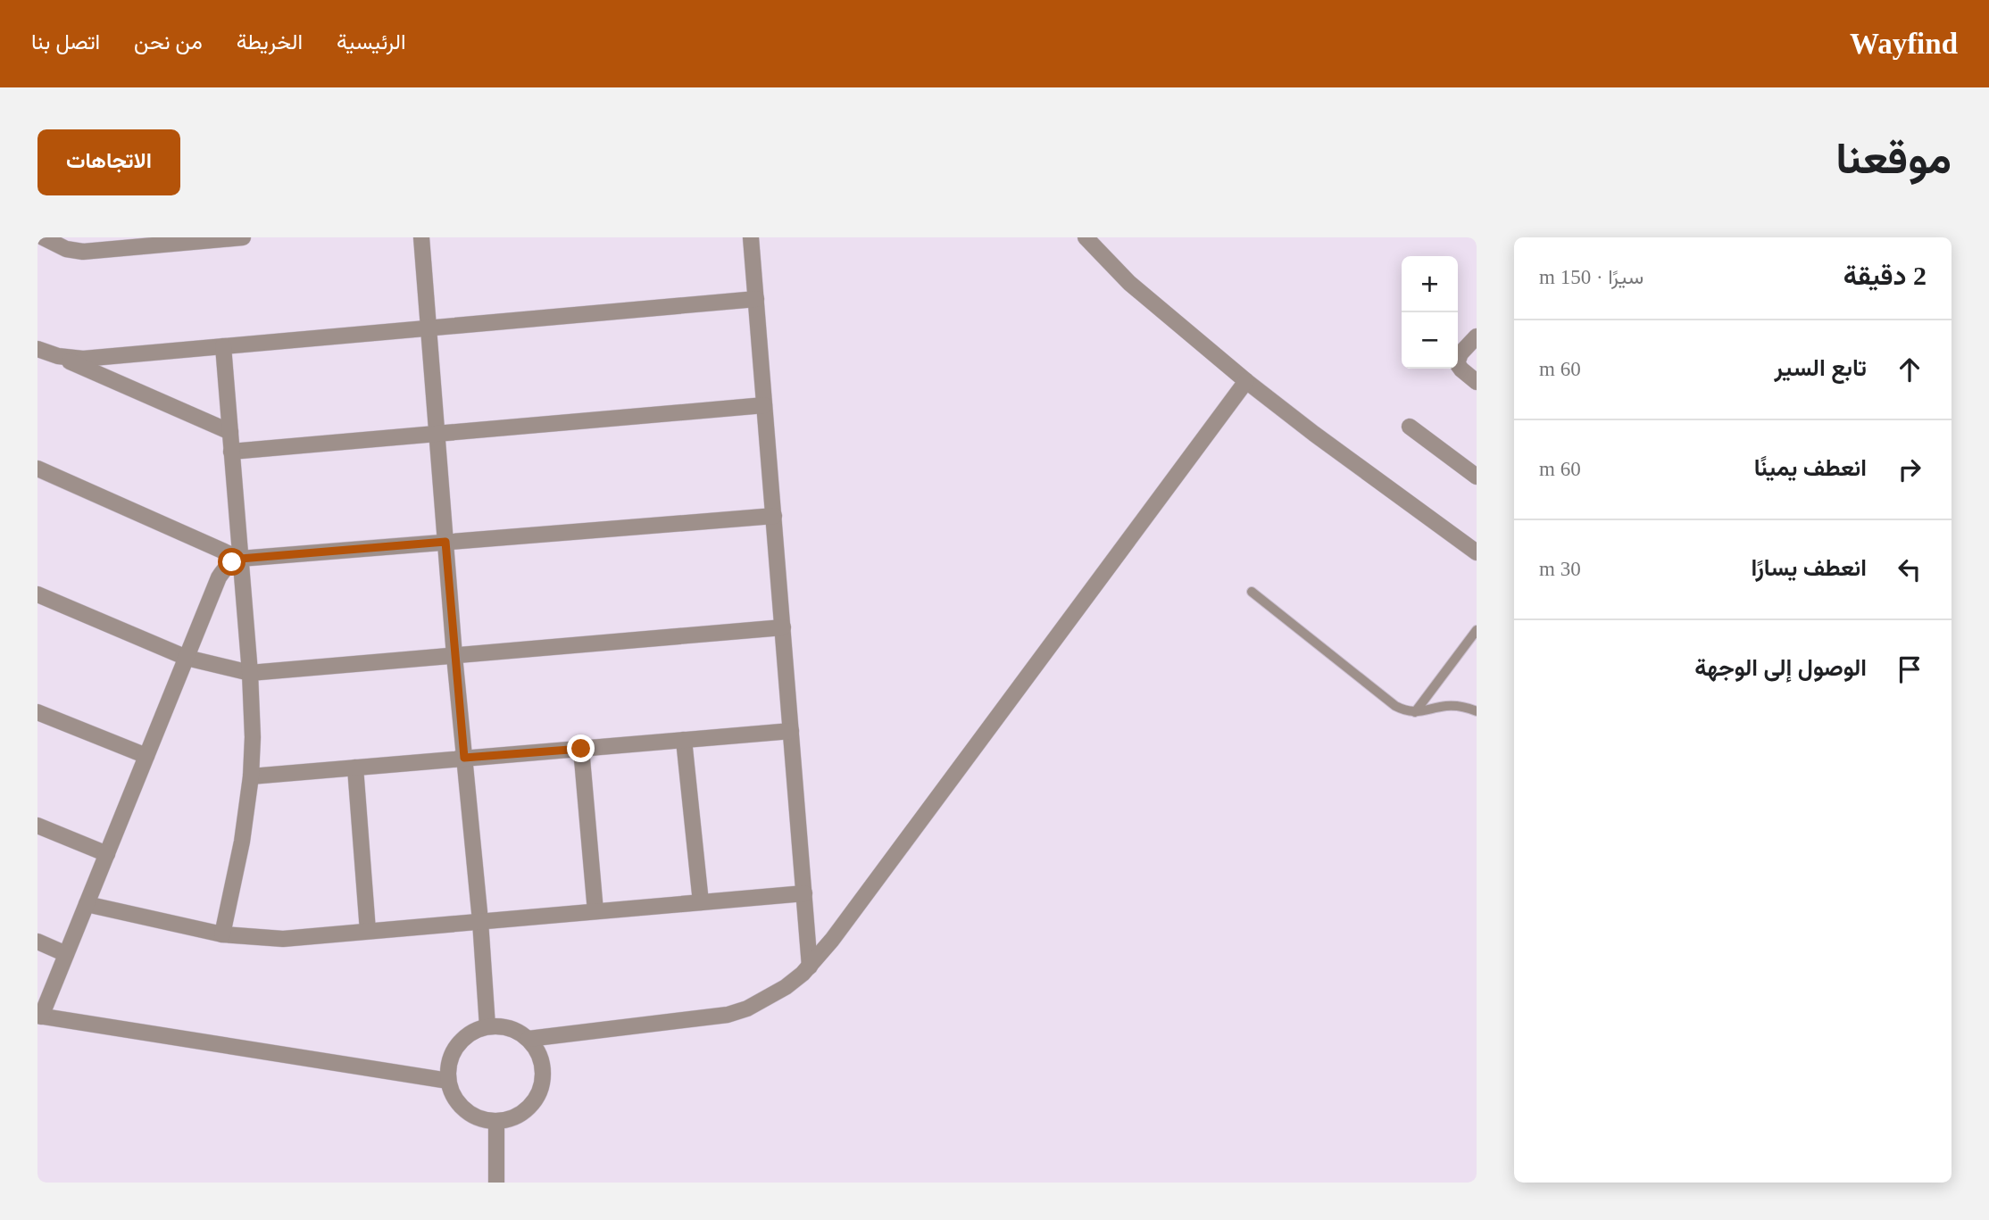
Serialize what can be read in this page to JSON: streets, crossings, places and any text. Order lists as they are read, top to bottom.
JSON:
{
  "page": {
    "header": "Wayfind",
    "nav": [
      "الرئيسية",
      "الخريطة",
      "من نحن",
      "اتصل بنا"
    ],
    "title": "موقعنا",
    "buttons": "الاتجاهات",
    "heading": ["2 دقيقة", "سيرًا · 150 m"],
    "map_buttons": ["+", "−"],
    "list": [
      ["تابع السير", "60 m"],
      ["انعطف يمينًا", "60 m"],
      ["انعطف يسارًا", "30 m"],
      "الوصول إلى الوجهة"
    ]
  }
}
